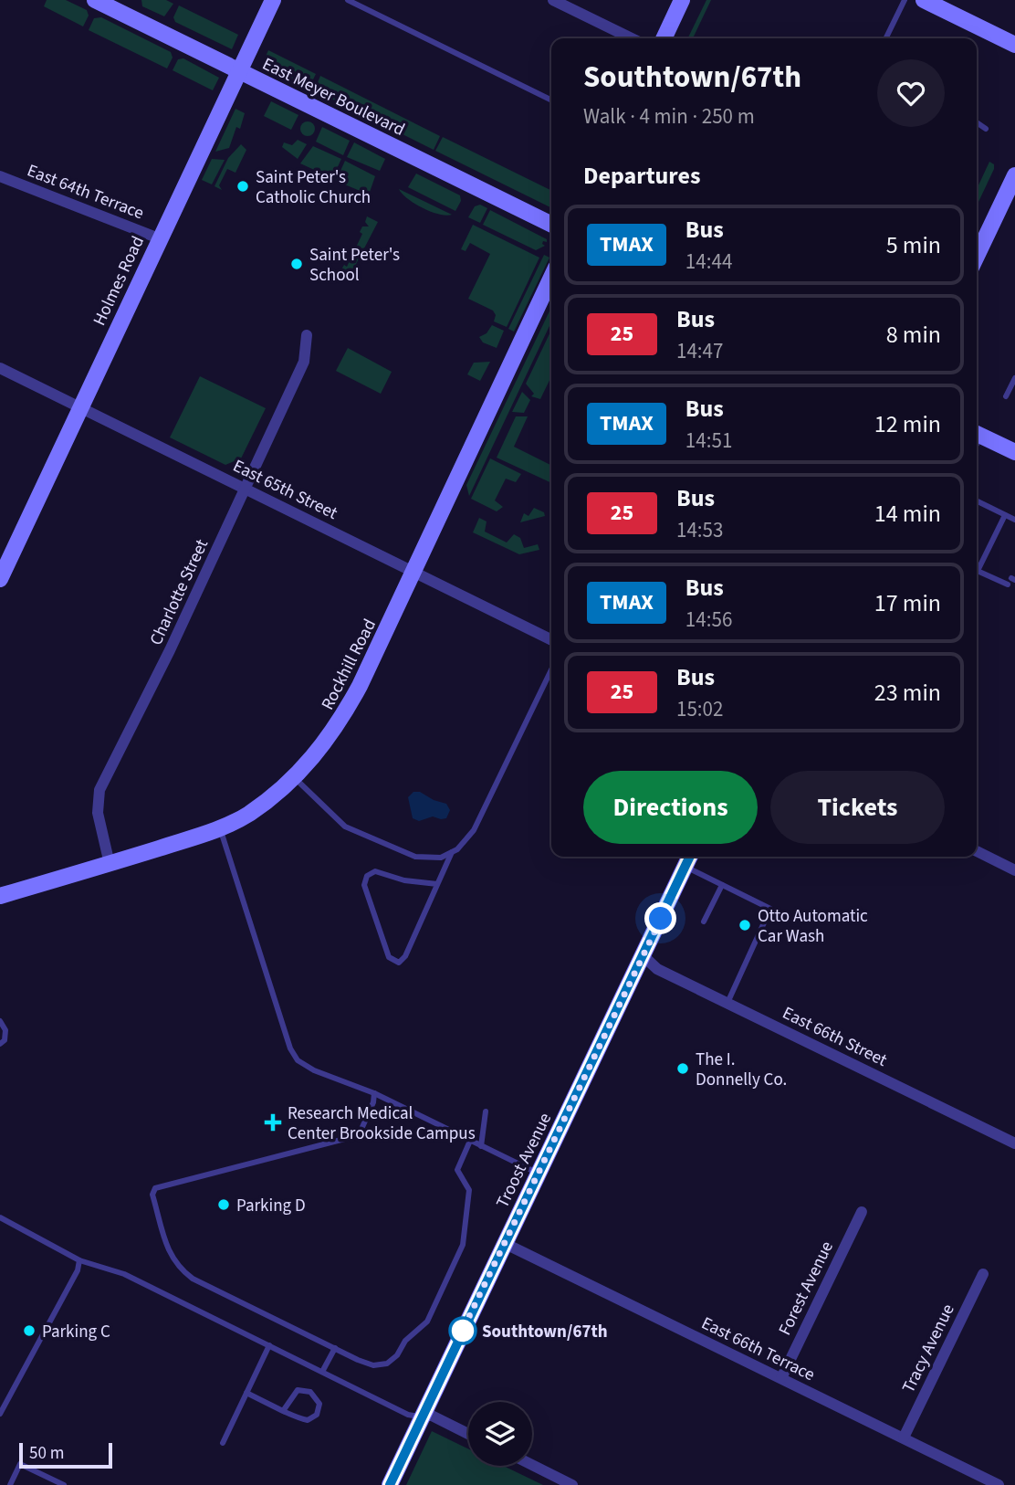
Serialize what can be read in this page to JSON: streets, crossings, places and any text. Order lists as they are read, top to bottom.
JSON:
{
  "streets": {
    "main road": [
      "East Meyer Boulevard",
      "Holmes Road",
      "Rockhill Road",
      "Troost Avenue"
    ],
    "street": [
      "East 64th Terrace",
      "East 65th Street",
      "Charlotte Street",
      "East 66th Street",
      "Forest Avenue",
      "East 66th Terrace",
      "Tracy Avenue"
    ]
  },
  "crossings": [
    ["East Meyer Boulevard", "Holmes Road"],
    ["East 64th Terrace", "Holmes Road"],
    ["Holmes Road", "East 65th Street"],
    ["East 65th Street", "Charlotte Street"],
    ["East 65th Street", "Rockhill Road"],
    ["Charlotte Street", "Rockhill Road"],
    ["East 66th Street", "Troost Avenue"],
    ["Troost Avenue", "East 66th Terrace"],
    ["Forest Avenue", "East 66th Terrace"],
    ["East 66th Terrace", "Tracy Avenue"]
  ],
  "places": {
    "other": [
      "Saint Peter's Catholic Church",
      "Saint Peter's School",
      "Otto Automatic Car Wash",
      "The I. Donnelly Co.",
      "Parking D",
      "Parking C",
      "Southtown/67th"
    ],
    "health": ["Research Medical Center Brookside Campus"]
  },
  "lines": ["bus line TMAX"],
  "scale_bar": "50 m",
  "page": {
    "heading": [
      ["Southtown/67th", "Walk · 4 min · 250 m"],
      "Departures"
    ],
    "list": [
      {
        "mark": "TMAX",
        "name": "Bus",
        "note": "14:44",
        "value": "5 min"
      },
      {
        "mark": "25",
        "name": "Bus",
        "note": "14:47",
        "value": "8 min"
      },
      {
        "mark": "TMAX",
        "name": "Bus",
        "note": "14:51",
        "value": "12 min"
      },
      {
        "mark": "25",
        "name": "Bus",
        "note": "14:53",
        "value": "14 min"
      },
      {
        "mark": "TMAX",
        "name": "Bus",
        "note": "14:56",
        "value": "17 min"
      },
      {
        "mark": "25",
        "name": "Bus",
        "note": "15:02",
        "value": "23 min"
      }
    ],
    "buttons": ["Directions", "Tickets"],
    "scale": "50 m"
  }
}
